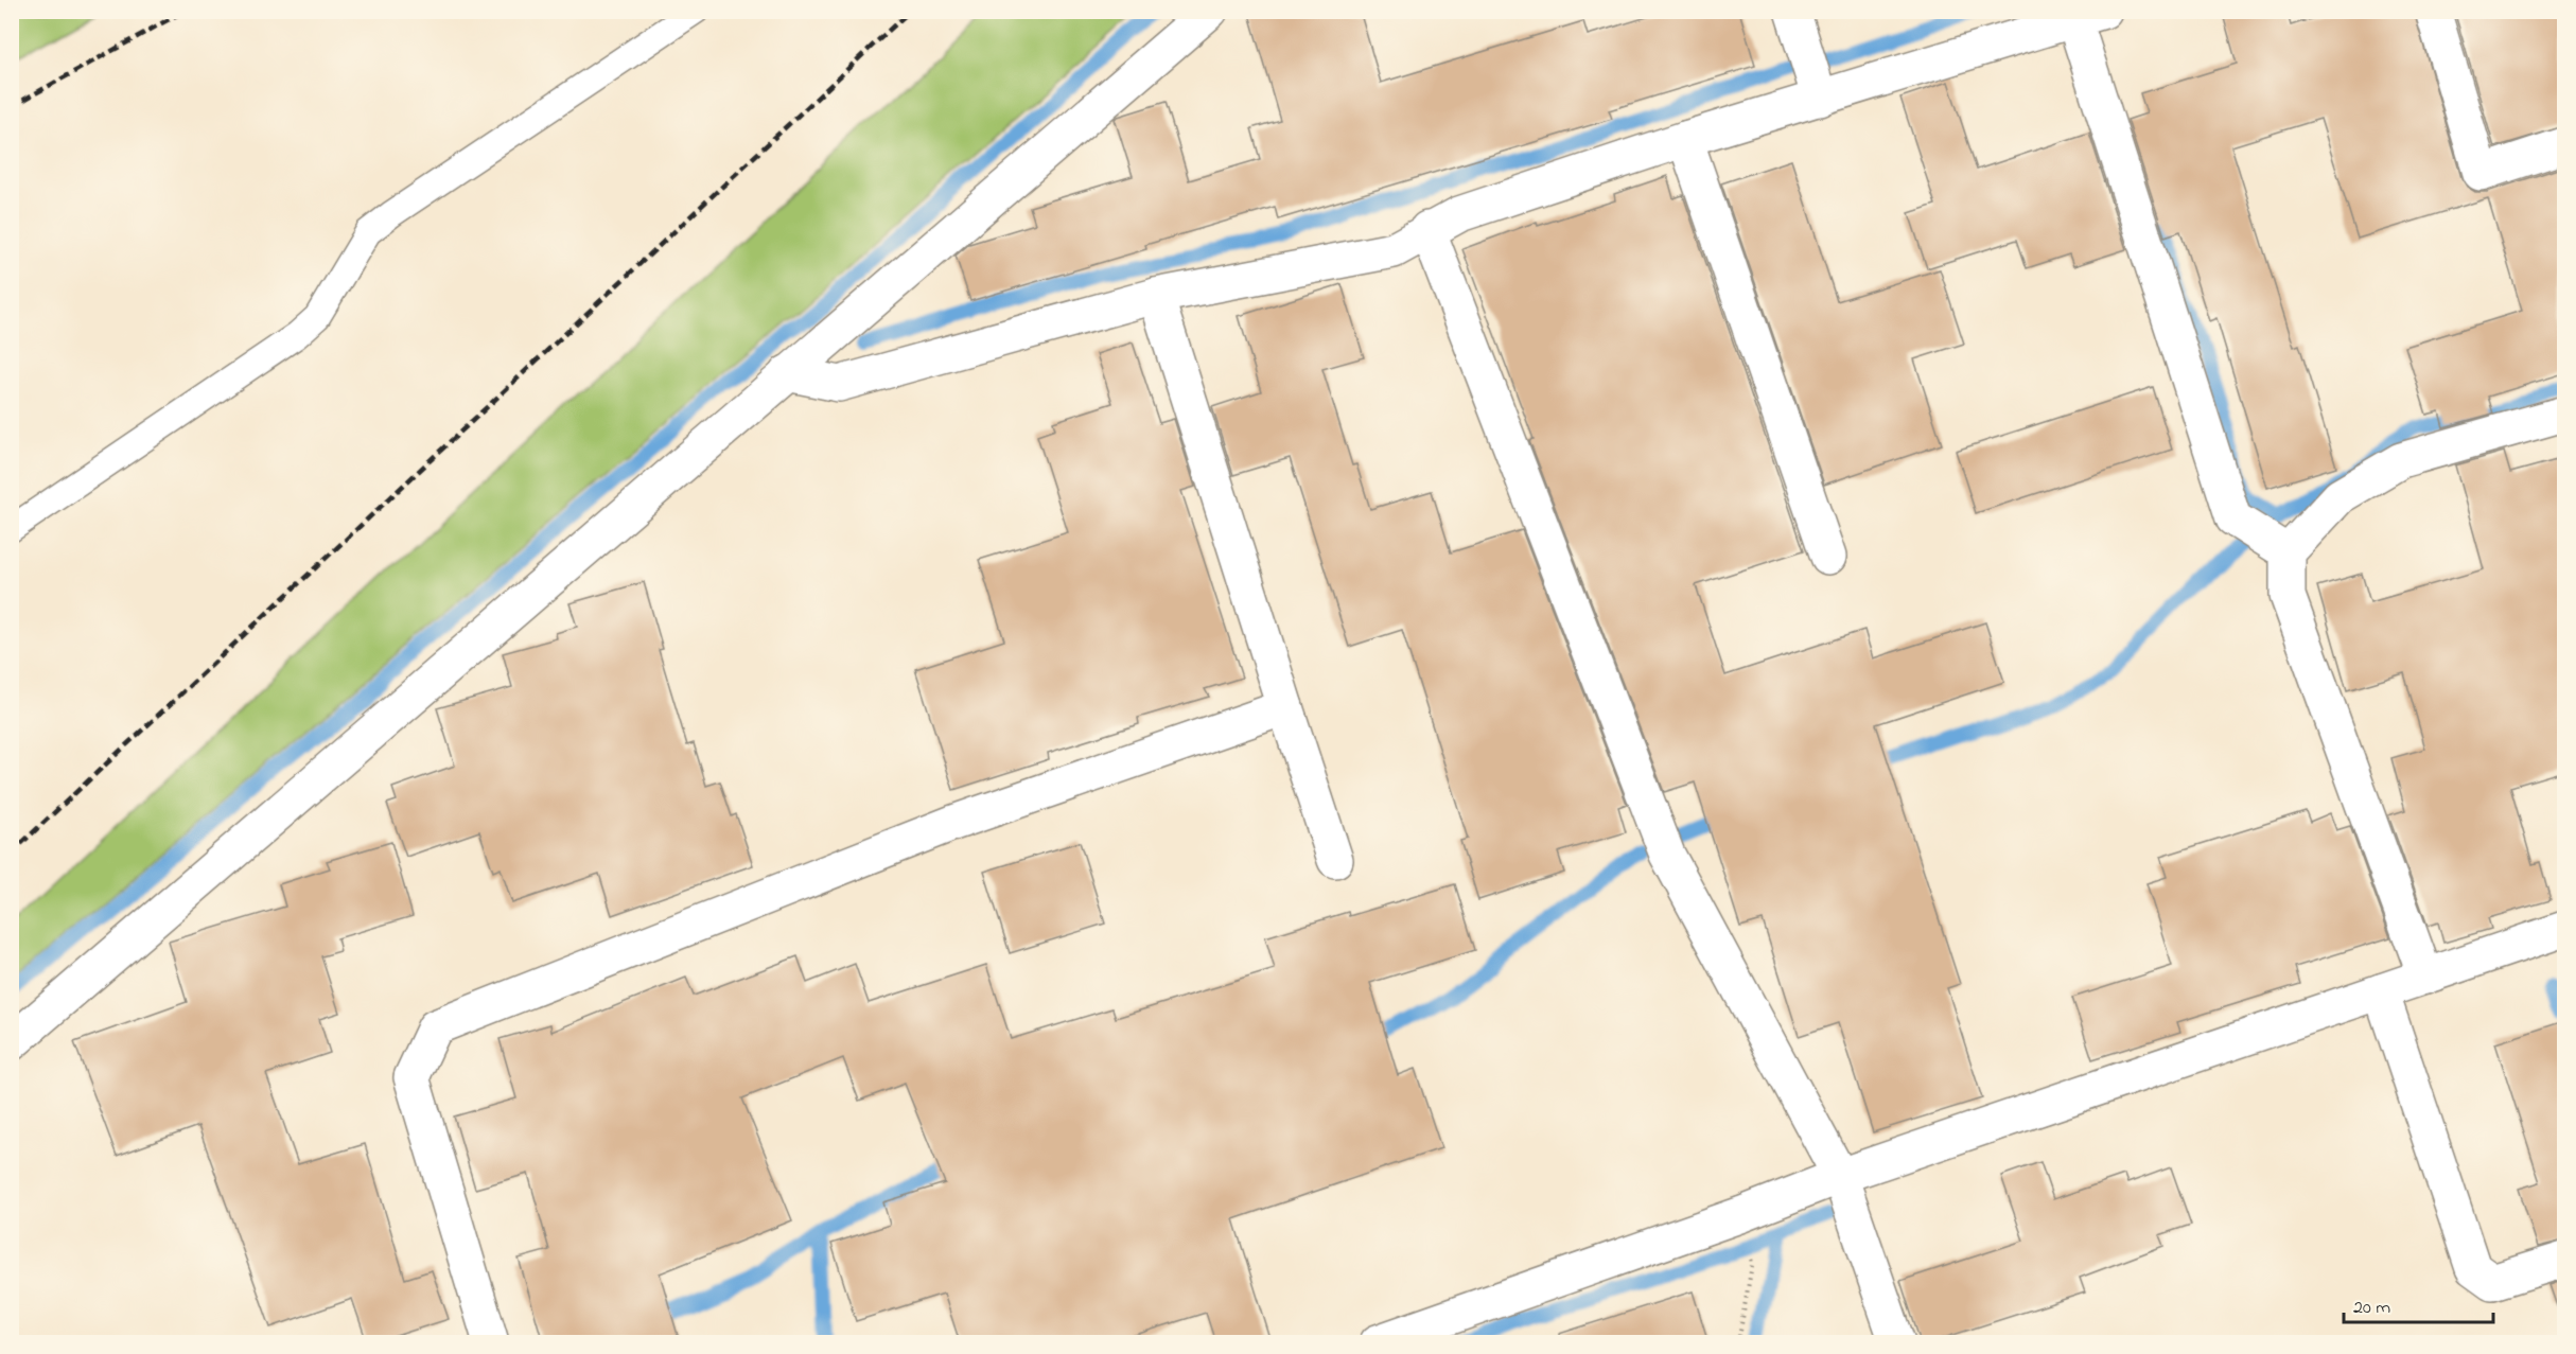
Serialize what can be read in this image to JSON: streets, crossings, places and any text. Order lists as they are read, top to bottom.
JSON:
{
  "scale_bar": "20 m"
}
